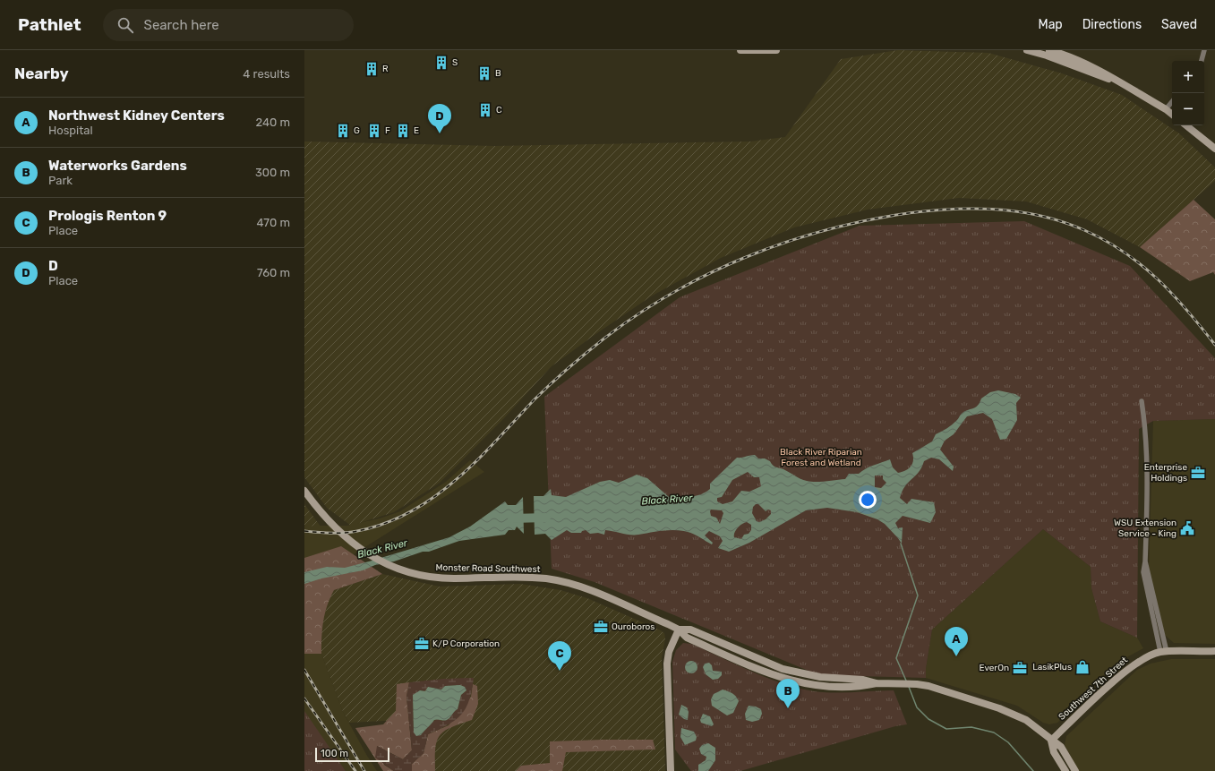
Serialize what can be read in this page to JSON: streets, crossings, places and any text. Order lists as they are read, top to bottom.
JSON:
{
  "streets": {
    "street": ["Monster Road Southwest", "Southwest 7th Street"]
  },
  "water": ["Black River"],
  "parks": ["Black River Riparian Forest and Wetland"],
  "places": {
    "building": [
      "S",
      "R",
      "B",
      "C",
      "G",
      "F",
      "E"
    ],
    "office": [
      "Enterprise Holdings",
      "Ouroboros",
      "K/P Corporation",
      "EverOn"
    ],
    "public building": ["WSU Extension Service - King"],
    "shop": ["LasikPlus"]
  },
  "scale_bar": "100 m",
  "page": {
    "header": "Pathlet",
    "search": "Search here",
    "nav": ["Map", "Directions", "Saved"],
    "heading": ["Nearby", "4 results"],
    "map_buttons": ["+", "−"],
    "list": [
      {
        "mark": "A",
        "name": "Northwest Kidney Centers",
        "note": "Hospital",
        "value": "240 m"
      },
      {
        "mark": "B",
        "name": "Waterworks Gardens",
        "note": "Park",
        "value": "300 m"
      },
      {
        "mark": "C",
        "name": "Prologis Renton 9",
        "note": "Place",
        "value": "470 m"
      },
      {
        "mark": "D",
        "name": "D",
        "note": "Place",
        "value": "760 m"
      }
    ],
    "pins": [
      "D",
      "A",
      "C",
      "B"
    ],
    "scale": "100 m"
  }
}
